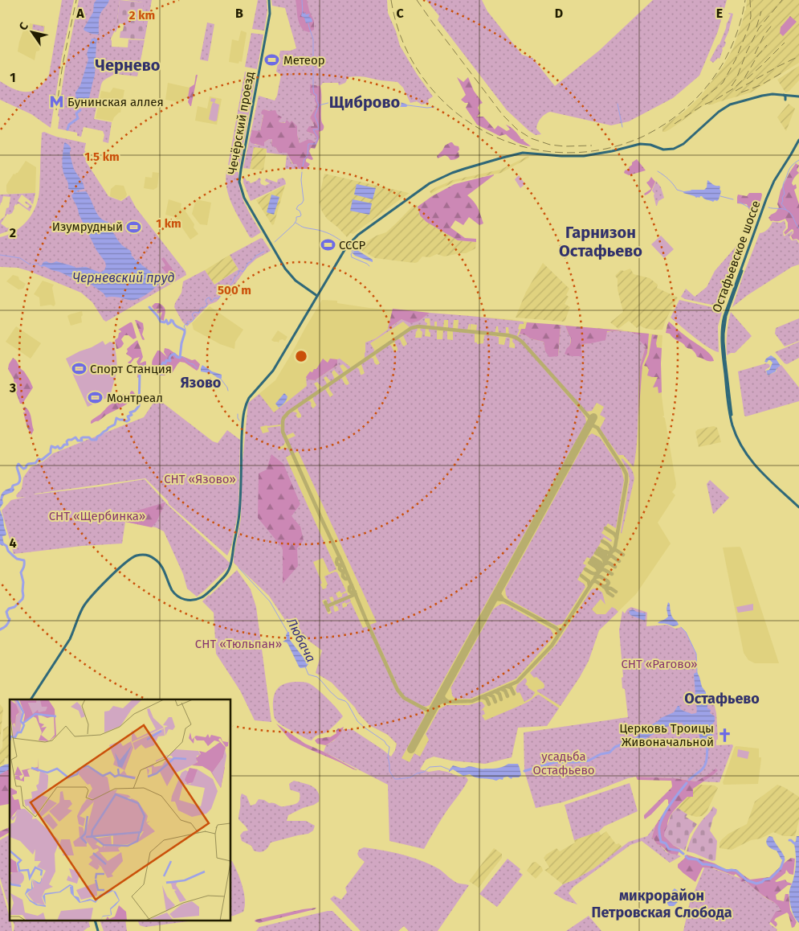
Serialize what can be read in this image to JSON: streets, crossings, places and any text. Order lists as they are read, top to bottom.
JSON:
{
  "streets": {
    "main road": ["Чечёрский проезд", "Остафьевское шоссе"]
  },
  "districts": [
    "Чернево",
    "Щиброво",
    "Гарнизон Остафьево",
    "Язово",
    "Остафьево",
    "микрорайон Петровская Слобода"
  ],
  "water": ["Черневский пруд", "Любача"],
  "parks": [
    "СНТ «Язово»",
    "СНТ «Щербинка»",
    "СНТ «Тюльпан»",
    "СНТ «Рагово»",
    "усадьба Остафьево"
  ],
  "places": {
    "sports": [
      "Метеор",
      "Изумрудный",
      "СССР",
      "Спорт Станция",
      "Монтреал"
    ],
    "metro station": ["Бунинская аллея"],
    "church": ["Церковь Троицы Живоначальной"]
  },
  "north": "top left",
  "grid": {
    "columns": [
      "A",
      "B",
      "C",
      "D",
      "E"
    ],
    "rows": [
      "1",
      "2",
      "3",
      "4"
    ]
  },
  "rings": [
    "2 km",
    "1.5 km",
    "1 km",
    "500 m"
  ]
}
